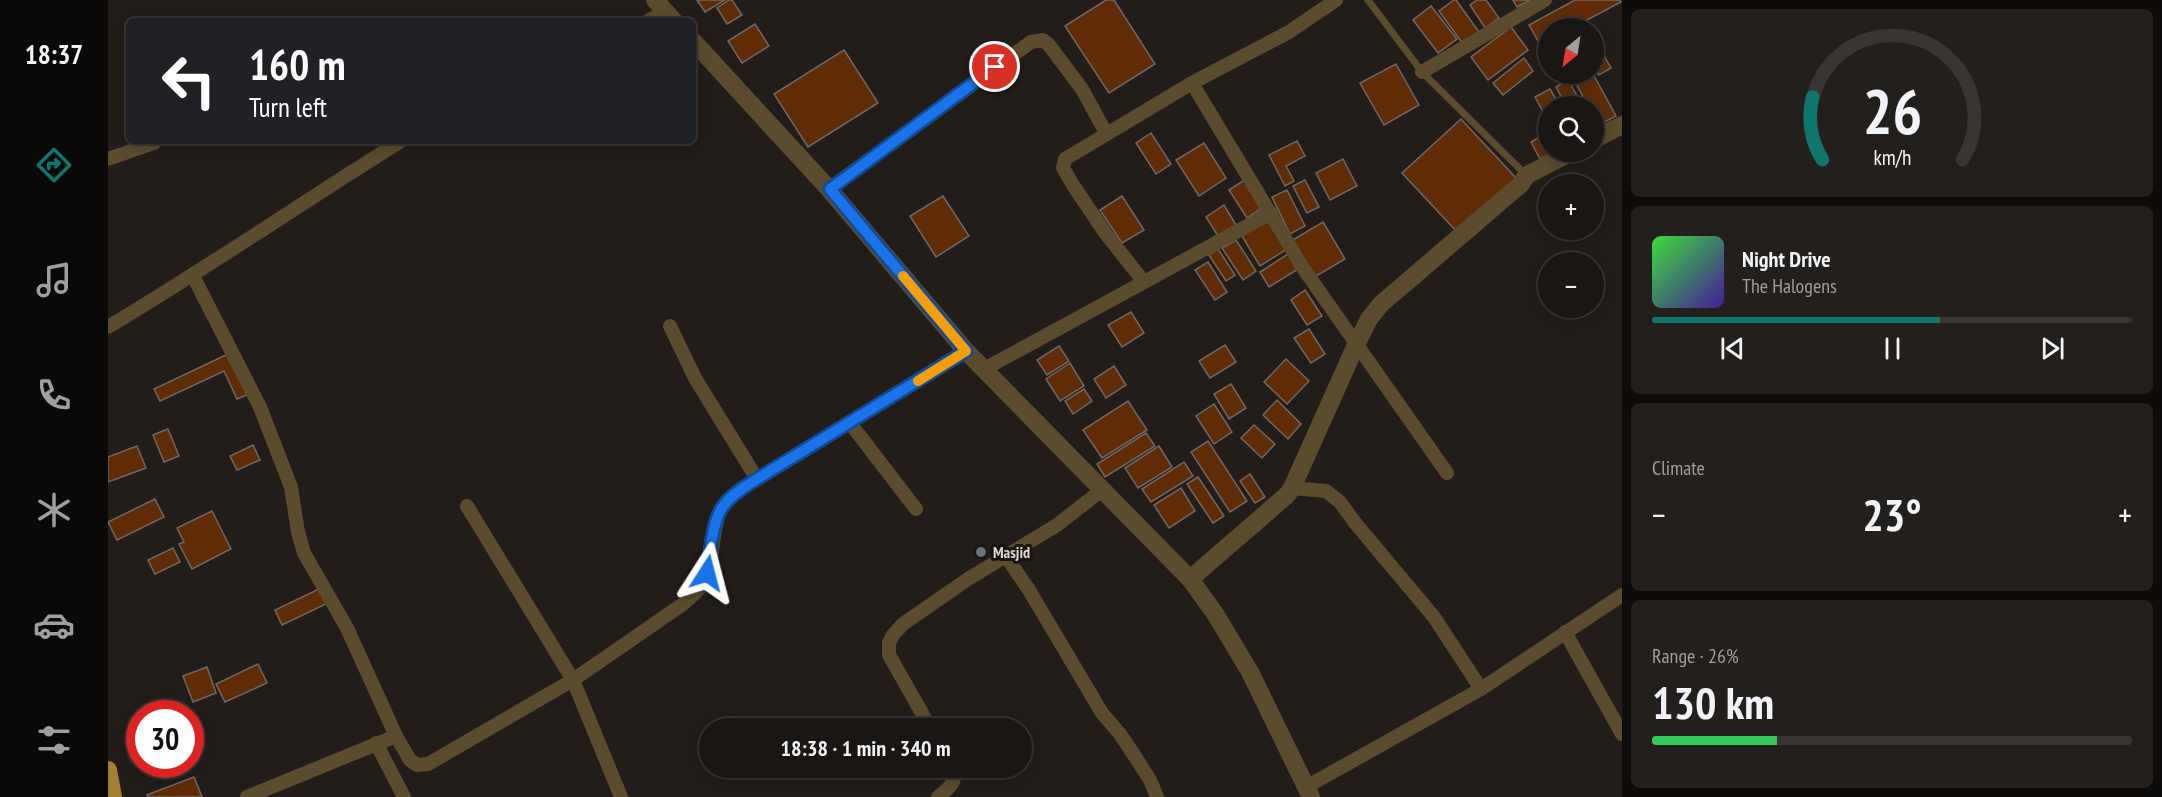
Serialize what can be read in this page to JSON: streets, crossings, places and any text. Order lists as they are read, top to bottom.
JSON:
{
  "places": ["Masjid"],
  "north": "bottom left",
  "page": {
    "tabs": "18:37",
    "map_buttons": ["+", "−"],
    "turn": ["160 m", "Turn left"],
    "song": ["Night Drive", "The Halogens"],
    "tile": [
      "Climate",
      ["Range · 26%", "130 km"]
    ],
    "heat": ["−", "23°", "+"],
    "limit": "30",
    "trip": "18:38 · 1 min · 340 m",
    "gauge": ["26", "km/h"]
  }
}
